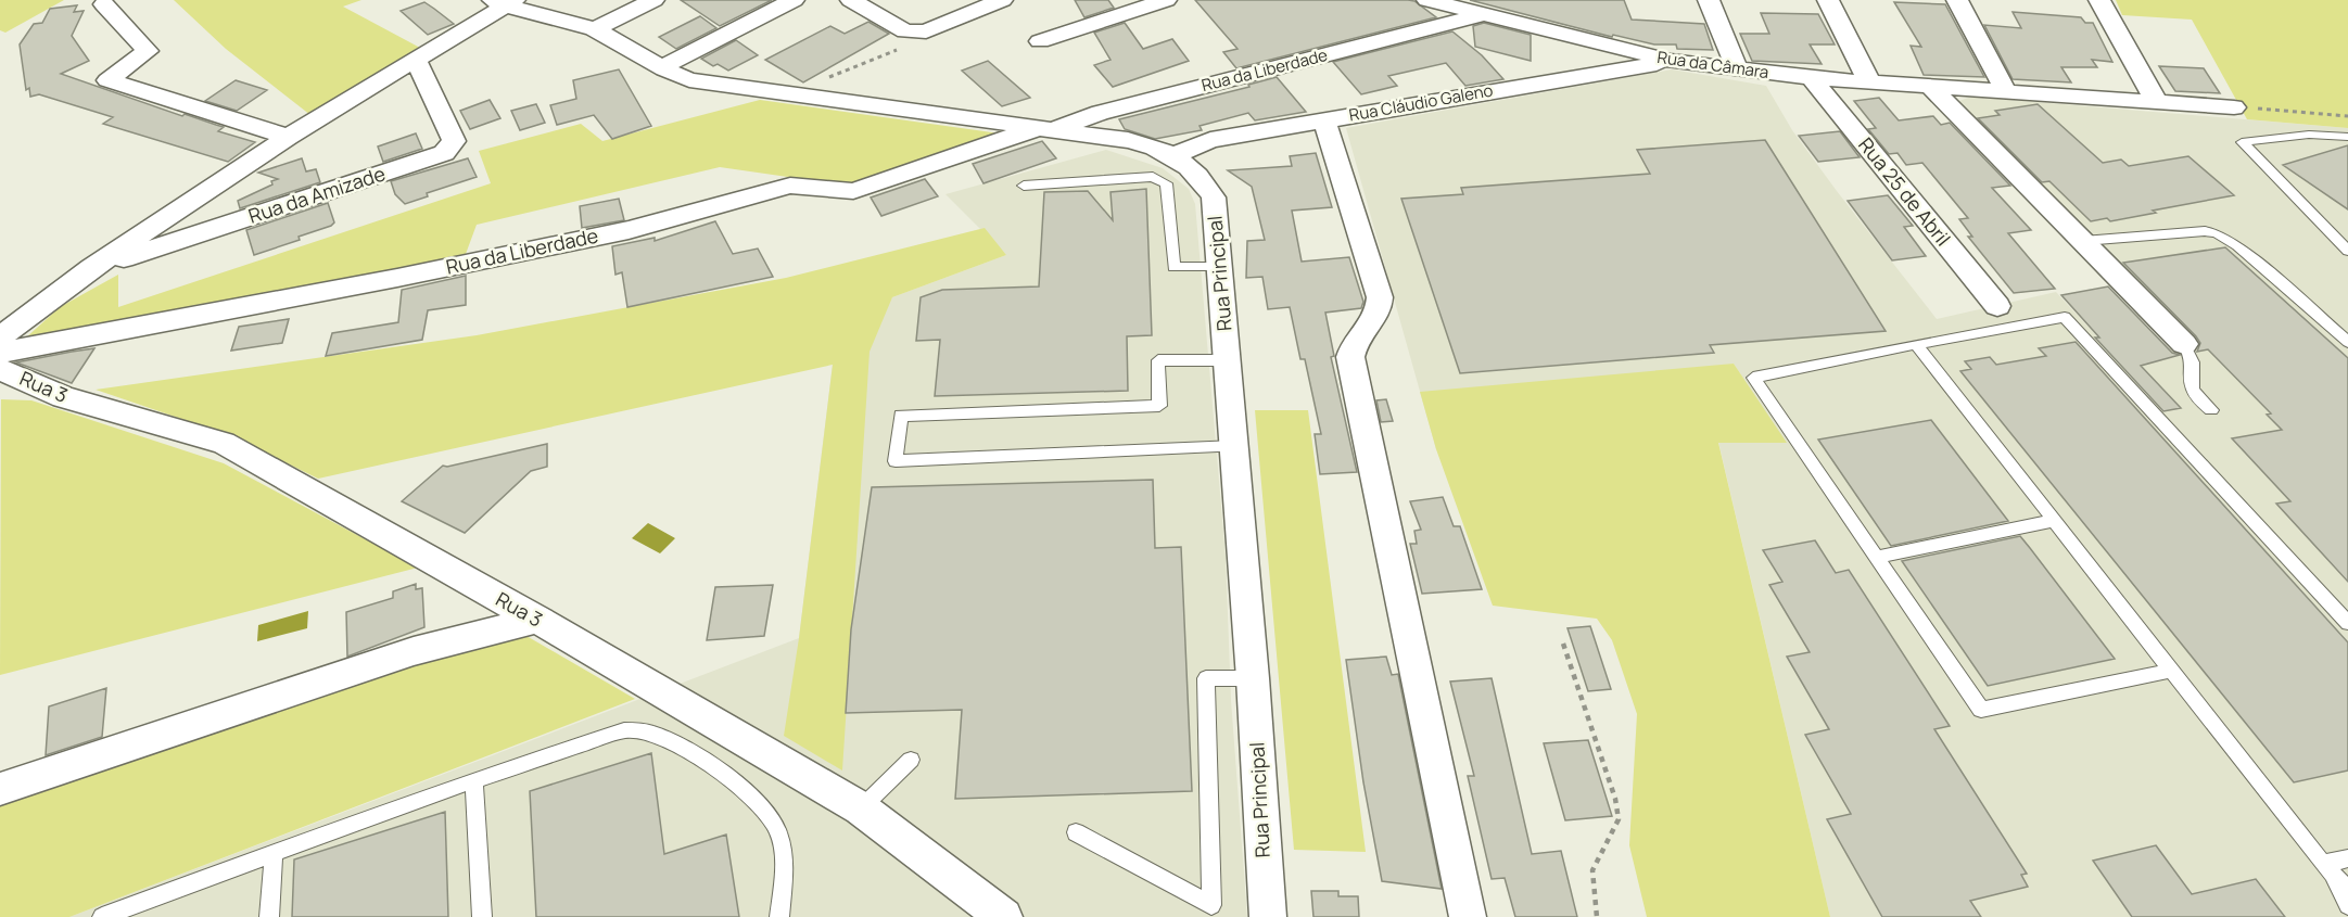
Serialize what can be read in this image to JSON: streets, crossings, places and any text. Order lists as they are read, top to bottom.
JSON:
{
  "streets": {
    "street": [
      "Rua da Câmara",
      "Rua da Liberdade",
      "Rua Cláudio Galeno",
      "Rua 25 de Abril",
      "Rua da Amizade",
      "Rua Principal",
      "Rua 3"
    ]
  },
  "crossings": [
    ["Rua da Câmara", "Rua da Liberdade"],
    ["Rua da Câmara", "Rua Cláudio Galeno"],
    ["Rua da Câmara", "Rua 25 de Abril"],
    ["Rua da Liberdade", "Rua Principal"],
    ["Rua Cláudio Galeno", "Rua Principal"]
  ]
}
